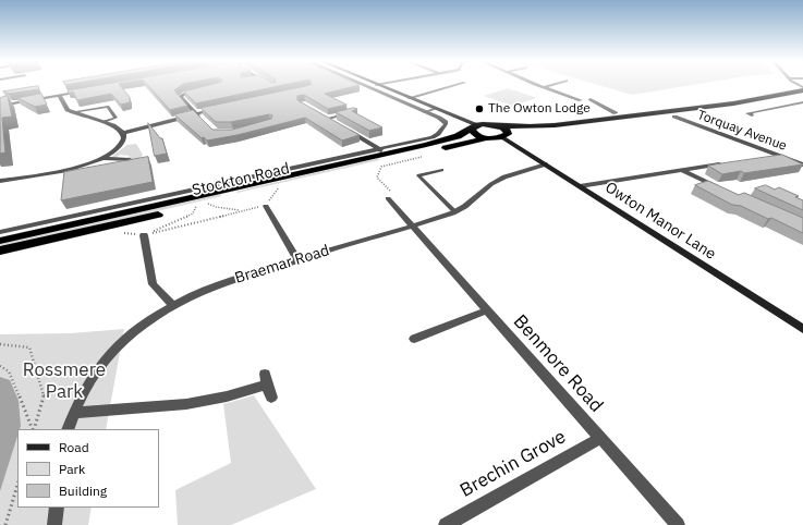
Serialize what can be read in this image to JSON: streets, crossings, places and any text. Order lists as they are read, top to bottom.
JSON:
{
  "streets": {
    "highway": ["Stockton Road"],
    "main road": ["Owton Manor Lane"],
    "street": [
      "Torquay Avenue",
      "Braemar Road",
      "Benmore Road",
      "Brechin Grove"
    ]
  },
  "crossings": [
    ["Stockton Road", "Owton Manor Lane"],
    ["Owton Manor Lane", "Braemar Road"],
    ["Braemar Road", "Benmore Road"],
    ["Benmore Road", "Brechin Grove"]
  ],
  "parks": ["Rossmere Park"],
  "places": ["The Owton Lodge"],
  "legend": ["Road", "Park", "Building"]
}
